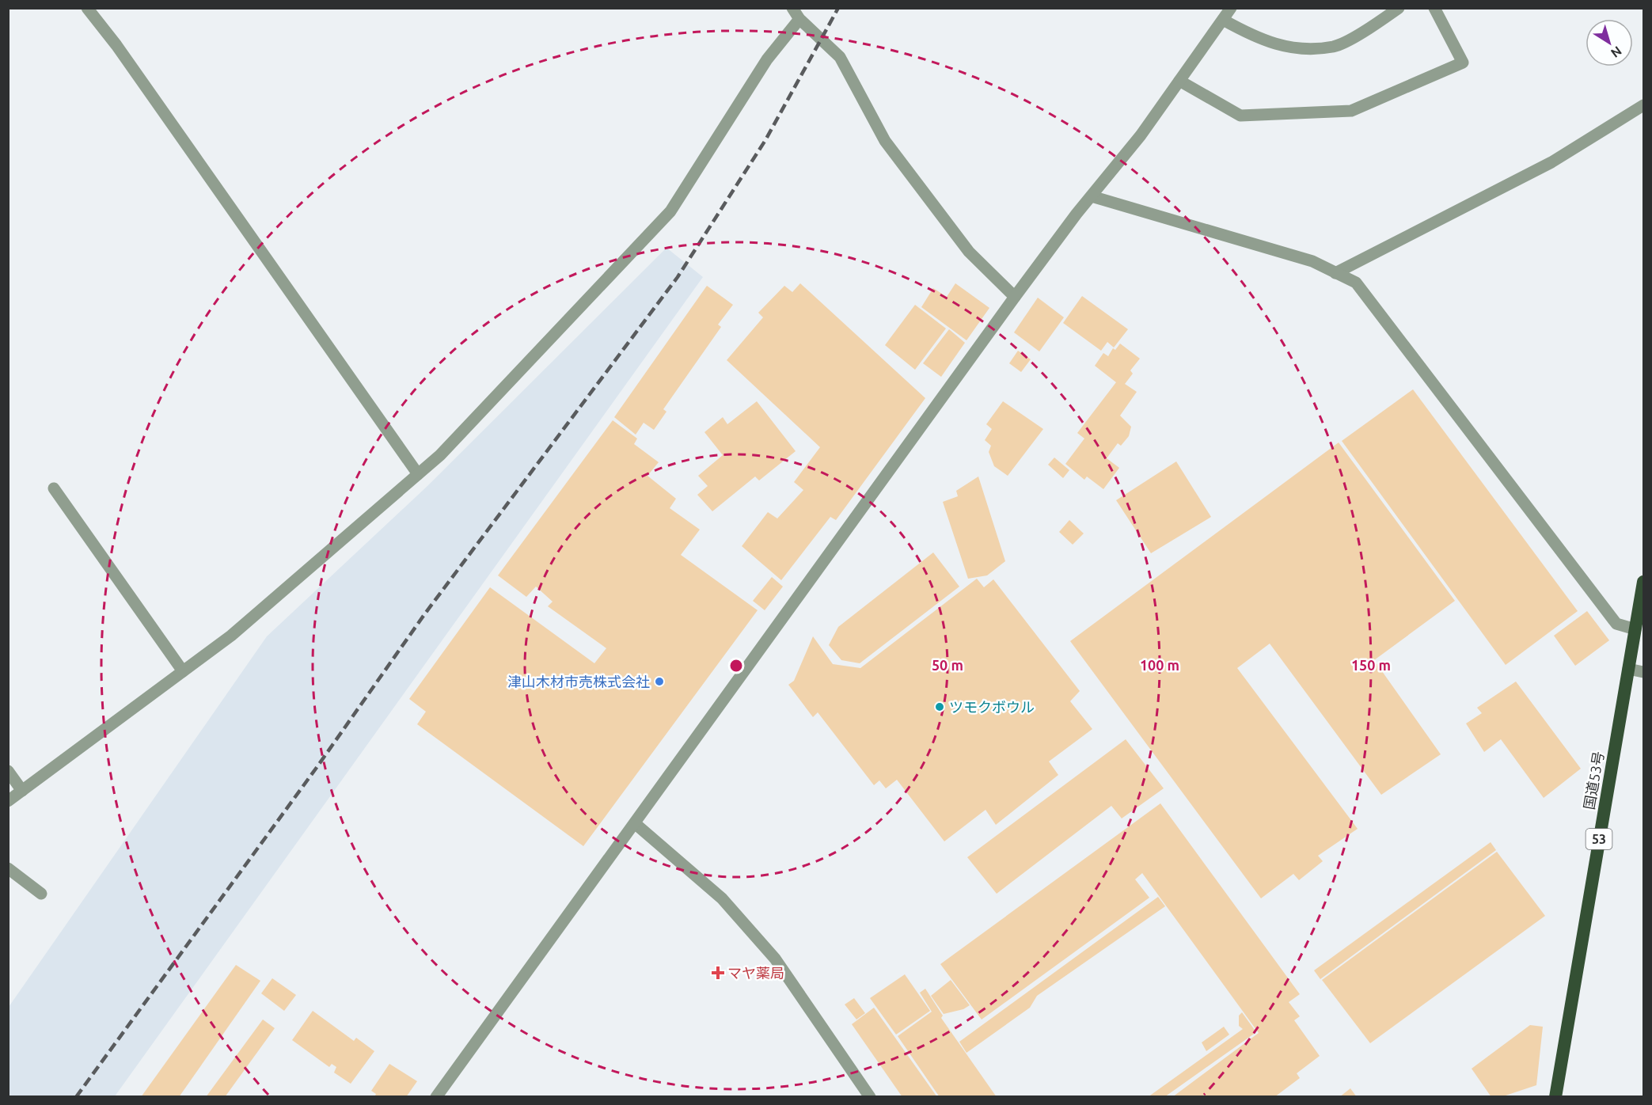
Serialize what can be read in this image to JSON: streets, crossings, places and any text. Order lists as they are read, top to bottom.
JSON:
{
  "streets": {
    "highway": ["国道53号", "53"]
  },
  "places": {
    "other": ["津山木材市売株式会社", "ツモクボウル"],
    "health": ["マヤ薬局"]
  },
  "north": "bottom right",
  "rings": ["50 m", "100 m", "150 m"]
}
